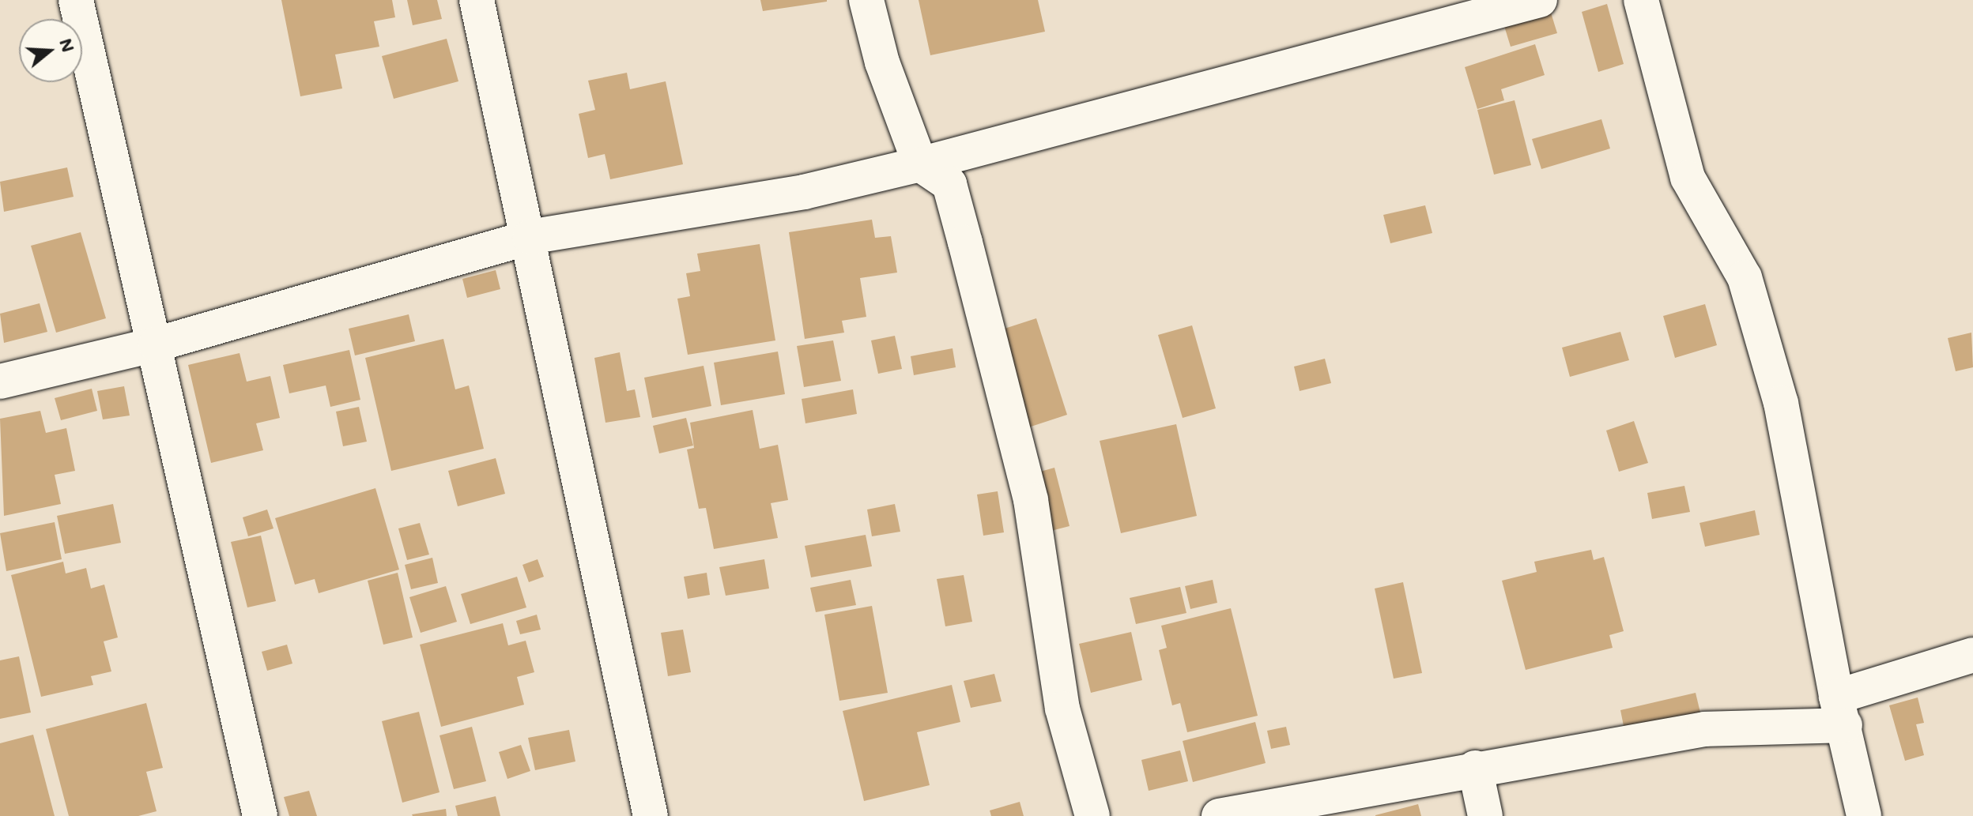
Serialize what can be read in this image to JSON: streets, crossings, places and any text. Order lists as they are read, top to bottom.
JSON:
{
  "north": "right"
}
